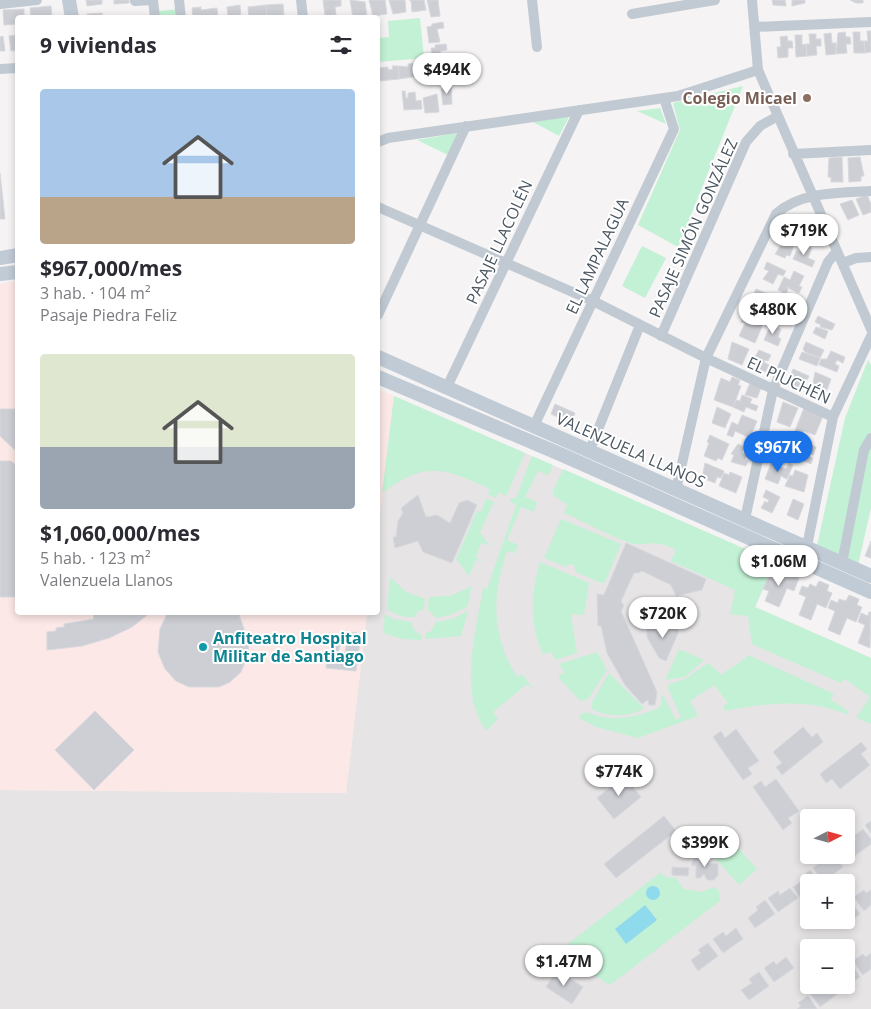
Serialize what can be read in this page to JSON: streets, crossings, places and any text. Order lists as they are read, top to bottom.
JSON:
{
  "streets": {
    "main road": ["VALENZUELA LLANOS"],
    "street": [
      "PASAJE SIMÓN GONZÁLEZ",
      "PASAJE LLACOLÉN",
      "EL LAMPALAGUA",
      "EL PIUCHÉN"
    ]
  },
  "crossings": [
    ["PASAJE SIMÓN GONZÁLEZ", "EL PIUCHÉN"],
    ["PASAJE LLACOLÉN", "EL PIUCHÉN"],
    ["PASAJE LLACOLÉN", "VALENZUELA LLANOS"],
    ["EL LAMPALAGUA", "EL PIUCHÉN"],
    ["EL LAMPALAGUA", "VALENZUELA LLANOS"]
  ],
  "places": ["Colegio Micael", "Anfiteatro Hospital Militar de Santiago"],
  "north": "right",
  "page": {
    "heading": "9 viviendas",
    "price": [
      "$494K",
      "$719K",
      "$480K",
      "$967K",
      "$1.06M",
      "$720K",
      "$774K",
      "$399K",
      "$1.47M"
    ],
    "list": [
      {
        "name": "$967,000/mes",
        "note": "3 hab. · 104 m² · Pasaje Piedra Feliz"
      },
      {
        "name": "$1,060,000/mes",
        "note": "5 hab. · 123 m² · Valenzuela Llanos"
      }
    ],
    "map_buttons": ["+", "−"]
  }
}
